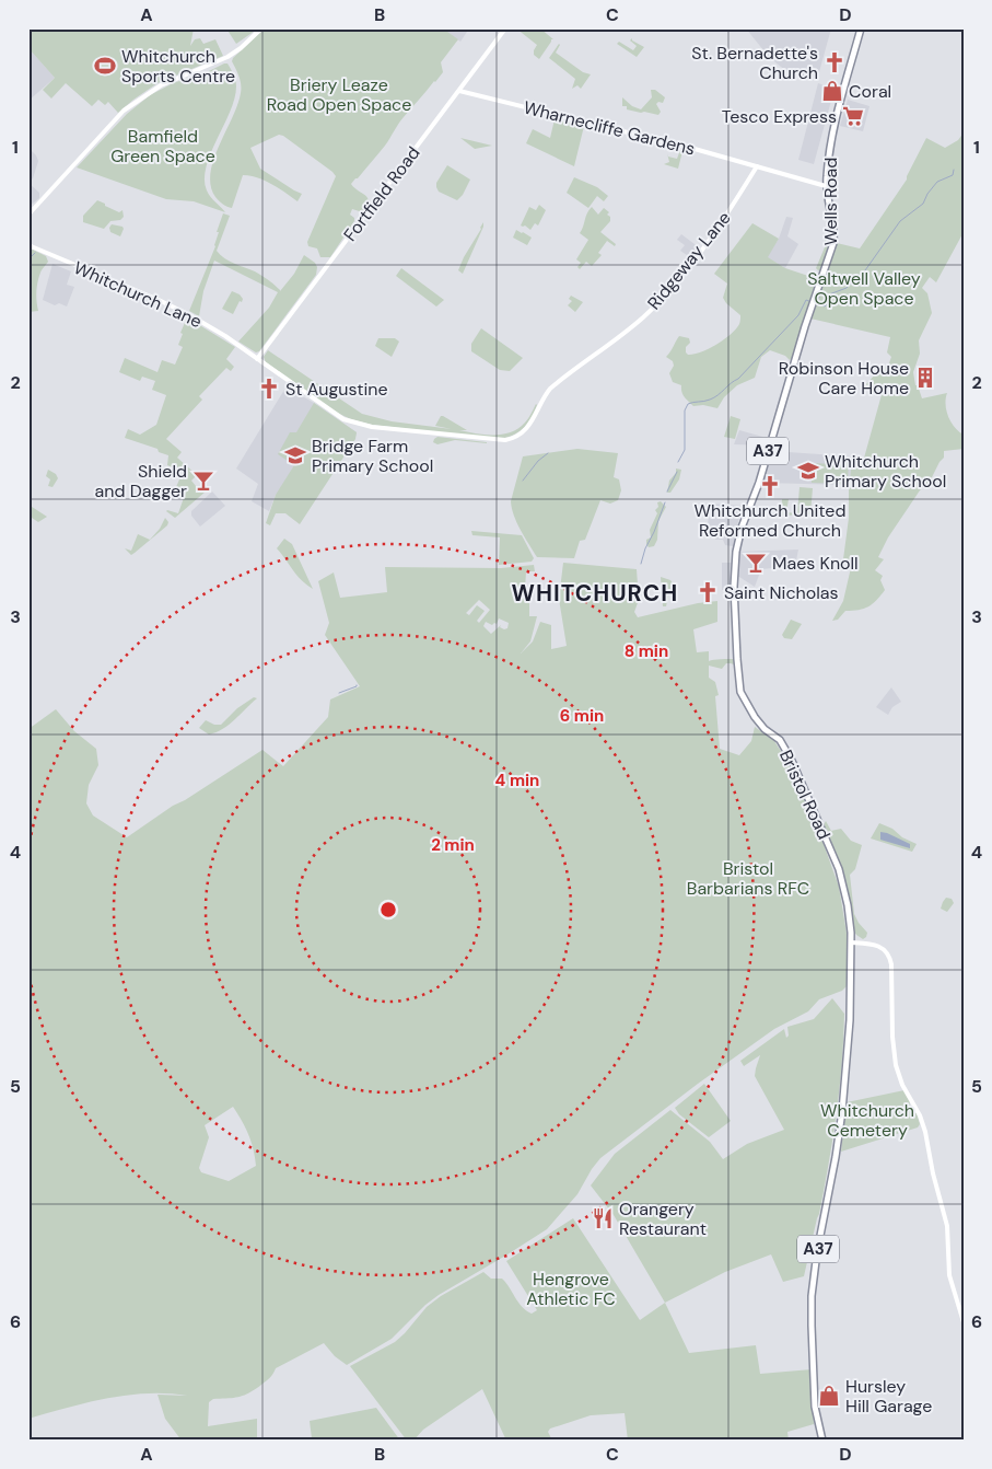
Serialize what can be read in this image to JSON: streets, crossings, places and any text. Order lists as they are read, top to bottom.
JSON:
{
  "streets": {
    "highway": ["Wells Road", "A37", "Bristol Road"],
    "street": [
      "Wharnecliffe Gardens",
      "Fortfield Road",
      "Ridgeway Lane",
      "Whitchurch Lane"
    ]
  },
  "crossings": [
    ["Wharnecliffe Gardens", "Fortfield Road"],
    ["Wharnecliffe Gardens", "Ridgeway Lane"],
    ["Fortfield Road", "Whitchurch Lane"],
    ["Wells Road", "Bristol Road"],
    ["Ridgeway Lane", "Whitchurch Lane"],
    ["A37", "Bristol Road"]
  ],
  "districts": ["WHITCHURCH"],
  "parks": [
    "Briery Leaze Road Open Space",
    "Bamfield Green Space",
    "Saltwell Valley Open Space",
    "Bristol Barbarians RFC",
    "Whitchurch Cemetery",
    "Hengrove Athletic FC"
  ],
  "places": {
    "church": [
      "St. Bernadette's Church",
      "St Augustine",
      "Whitchurch United Reformed Church",
      "Saint Nicholas"
    ],
    "sports": ["Whitchurch Sports Centre"],
    "shop": ["Coral", "Hursley Hill Garage"],
    "supermarket": ["Tesco Express"],
    "building": ["Robinson House Care Home"],
    "school or university": ["Bridge Farm Primary School", "Whitchurch Primary School"],
    "bar": ["Shield and Dagger", "Maes Knoll"],
    "restaurant": ["Orangery Restaurant"]
  },
  "grid": {
    "columns": [
      "A",
      "B",
      "C",
      "D"
    ],
    "rows": [
      "1",
      "2",
      "3",
      "4",
      "5",
      "6"
    ]
  },
  "rings": [
    "8 min",
    "6 min",
    "4 min",
    "2 min"
  ]
}
